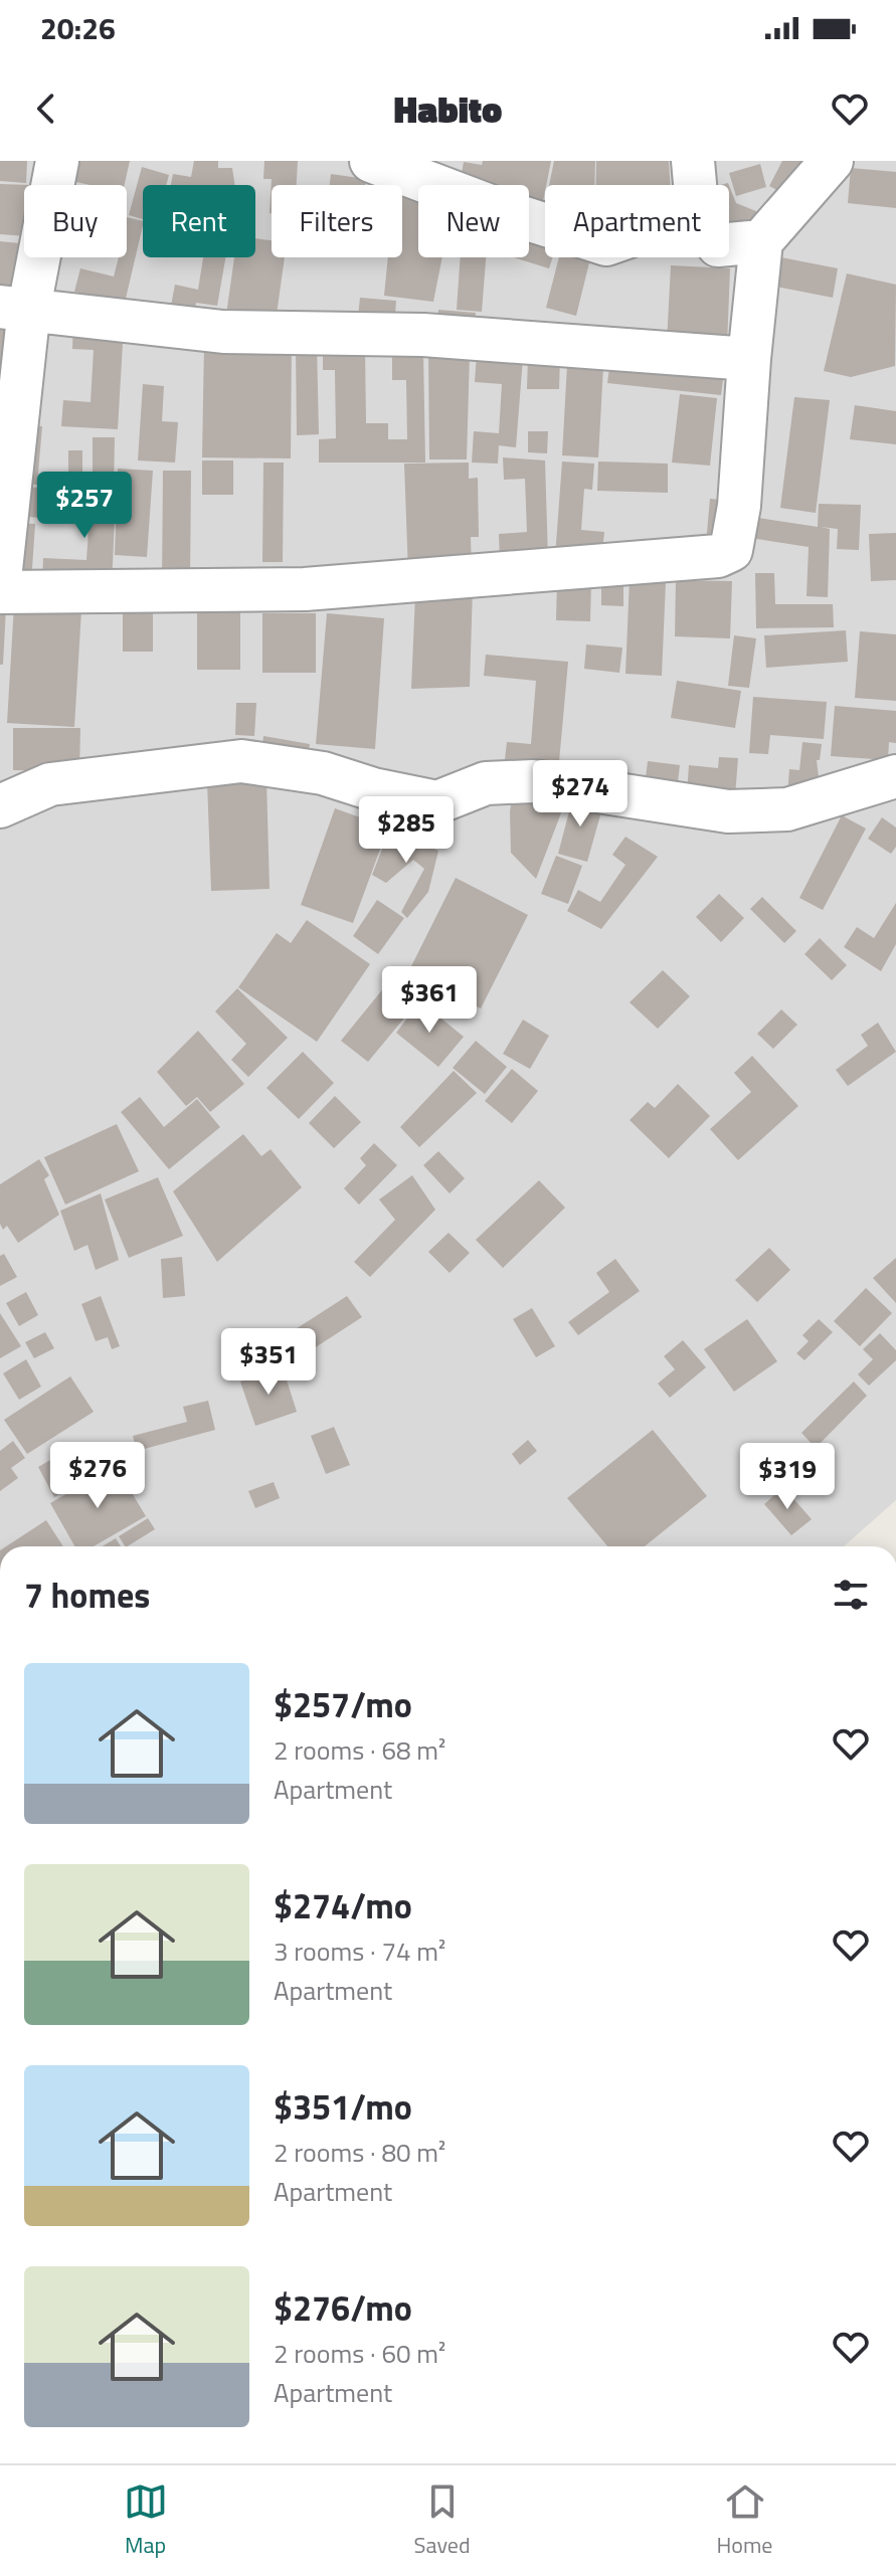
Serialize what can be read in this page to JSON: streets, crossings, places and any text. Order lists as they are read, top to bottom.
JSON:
{
  "page": {
    "status": "20:26",
    "header": "Habito",
    "chip": [
      "Buy",
      "Rent",
      "Filters",
      "New",
      "Apartment"
    ],
    "price": [
      "$257",
      "$274",
      "$285",
      "$361",
      "$351",
      "$276",
      "$319"
    ],
    "heading": "7 homes",
    "list": [
      {
        "name": "$257/mo",
        "note": "2 rooms · 68 m² · Apartment"
      },
      {
        "name": "$274/mo",
        "note": "3 rooms · 74 m² · Apartment"
      },
      {
        "name": "$351/mo",
        "note": "2 rooms · 80 m² · Apartment"
      },
      {
        "name": "$276/mo",
        "note": "2 rooms · 60 m² · Apartment"
      }
    ],
    "tabs": ["Map", "Saved", "Home"]
  }
}
